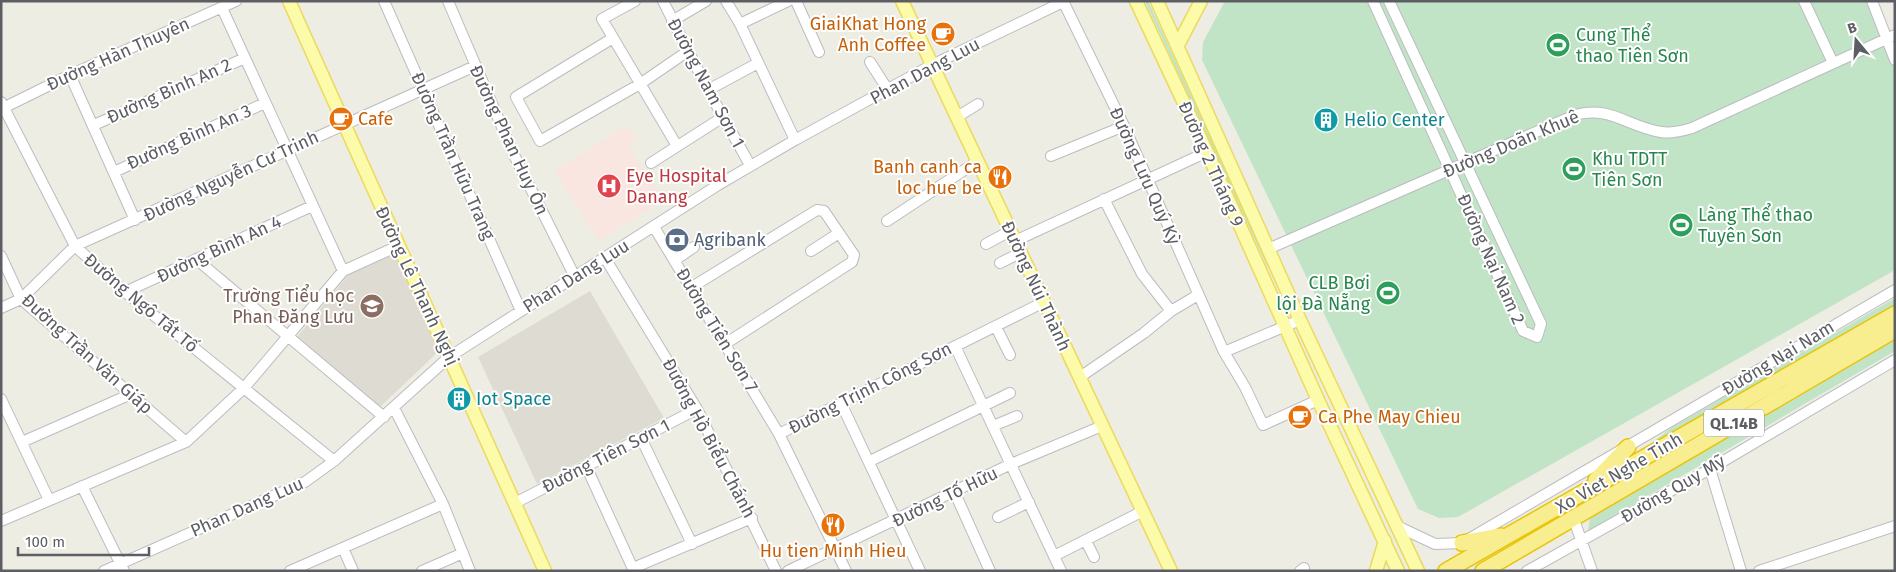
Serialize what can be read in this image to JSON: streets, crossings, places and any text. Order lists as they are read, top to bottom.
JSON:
{
  "streets": {
    "highway": ["QL.14B", "Xo Viet Nghe Tinh"],
    "main road": ["Đường 2 Tháng 9", "Đường Lê Thanh Nghị", "Đường Núi Thành"],
    "street": [
      "Đường Hàn Thuyên",
      "Phan Dang Luu",
      "Đường Nam Sơn 1",
      "Đường Bình An 2",
      "Đường Bình An 3",
      "Đường Phan Huy Ôn",
      "Đường Doãn Khuê",
      "Đường Trần Hữu Trang",
      "Đường Nguyễn Cư Trinh",
      "Đường Lưu Quý Kỳ",
      "Đường Bình An 4",
      "Đường Nại Nam 2",
      "Đường Ngô Tất Tố",
      "Đường Tiên Sơn 7",
      "Đường Trần Văn Giáp",
      "Đường Nại Nam",
      "Đường Trịnh Công Sơn",
      "Đường Hồ Biểu Chánh",
      "Đường Tiên Sơn 1",
      "Đường Quy Mỹ",
      "Đường Tố Hữu"
    ]
  },
  "crossings": [
    ["Đường Hàn Thuyên", "Đường Ngô Tất Tố"],
    ["Phan Dang Luu", "Đường Nam Sơn 1"],
    ["Phan Dang Luu", "Đường Phan Huy Ôn"],
    ["Phan Dang Luu", "Đường Trần Hữu Trang"],
    ["Phan Dang Luu", "Đường Lưu Quý Kỳ"],
    ["Phan Dang Luu", "Đường Lê Thanh Nghị"],
    ["Phan Dang Luu", "Đường Núi Thành"],
    ["Phan Dang Luu", "Đường Ngô Tất Tố"],
    ["Phan Dang Luu", "Đường Tiên Sơn 7"],
    ["Phan Dang Luu", "Đường Hồ Biểu Chánh"],
    ["Đường Phan Huy Ôn", "Đường Nguyễn Cư Trinh"],
    ["Đường Doãn Khuê", "Đường 2 Tháng 9"],
    ["Đường Doãn Khuê", "Đường Nại Nam 2"],
    ["Đường Trần Hữu Trang", "Đường Nguyễn Cư Trinh"],
    ["Đường 2 Tháng 9", "Đường Lưu Quý Kỳ"],
    ["Đường 2 Tháng 9", "Đường Nại Nam"],
    ["Đường Nguyễn Cư Trinh", "Đường Lê Thanh Nghị"],
    ["Đường Nguyễn Cư Trinh", "Đường Ngô Tất Tố"],
    ["Đường Nguyễn Cư Trinh", "Đường Trần Văn Giáp"],
    ["Đường Bình An 4", "Đường Ngô Tất Tố"],
    ["Đường Lê Thanh Nghị", "Đường Tiên Sơn 1"],
    ["Đường Núi Thành", "Đường Trịnh Công Sơn"],
    ["Đường Núi Thành", "Đường Tố Hữu"],
    ["Đường Tiên Sơn 7", "Đường Trịnh Công Sơn"],
    ["Đường Trịnh Công Sơn", "Đường Tố Hữu"],
    ["Đường Hồ Biểu Chánh", "Đường Tiên Sơn 1"]
  ],
  "places": {
    "cafe": ["GiaiKhat Hong Anh Coffee", "Cafe", "Ca Phe May Chieu"],
    "sports": [
      "Cung Thể thao Tiên Sơn",
      "Khu TDTT Tiên Sơn",
      "Làng Thể thao Tuyên Sơn",
      "CLB Bơi lội Đà Nẵng"
    ],
    "building": ["Helio Center", "Iot Space"],
    "restaurant": ["Banh canh ca loc hue be", "Hu tien Minh Hieu"],
    "hospital": ["Eye Hospital Danang"],
    "bank": ["Agribank"],
    "school or university": ["Trường Tiểu học Phan Đăng Lưu"]
  },
  "scale_bar": "100 m",
  "north": "top"
}
